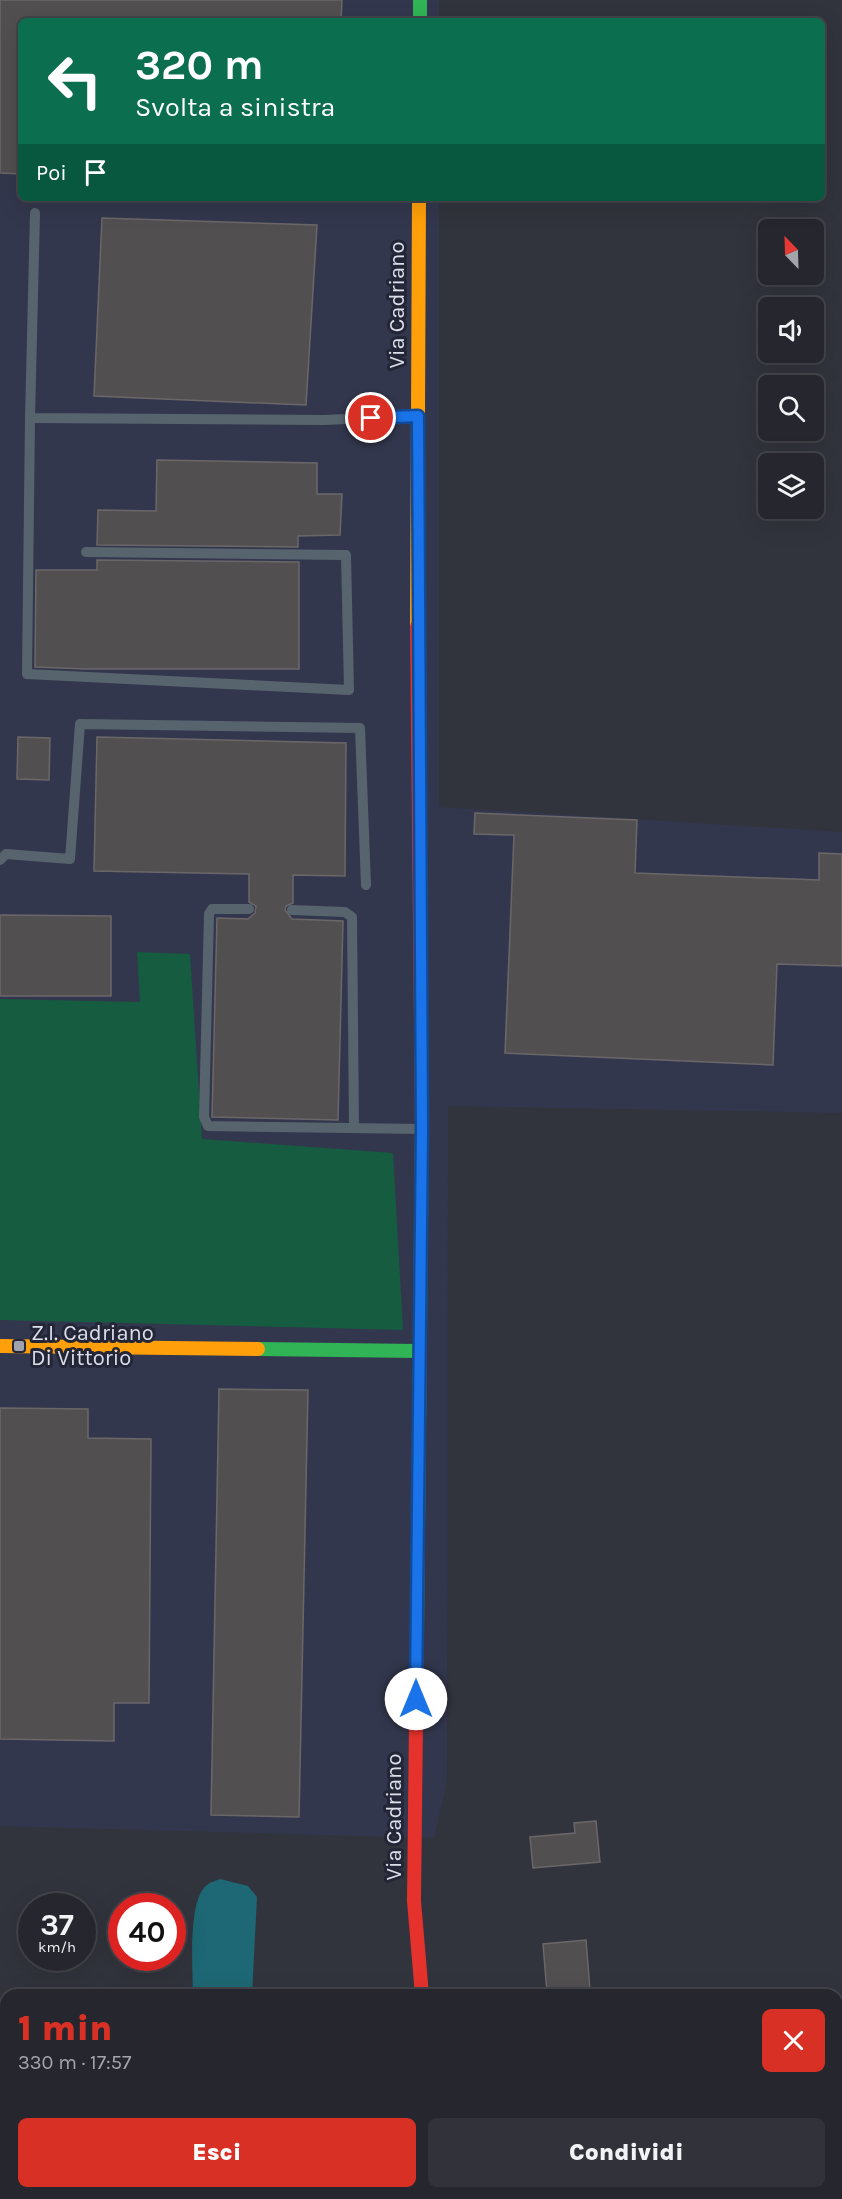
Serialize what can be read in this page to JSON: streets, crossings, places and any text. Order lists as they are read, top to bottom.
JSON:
{
  "streets": {
    "street": ["Via Cadriano"]
  },
  "places": {
    "transit": ["Z.I. Cadriano Di Vittorio"]
  },
  "north": "top left",
  "page": {
    "turn": ["320 m", "Svolta a sinistra"],
    "then": "Poi",
    "speed": "37 km/h",
    "limit": "40",
    "heading": ["1 min", "330 m · 17:57"],
    "buttons": ["Esci", "Condividi"]
  }
}
